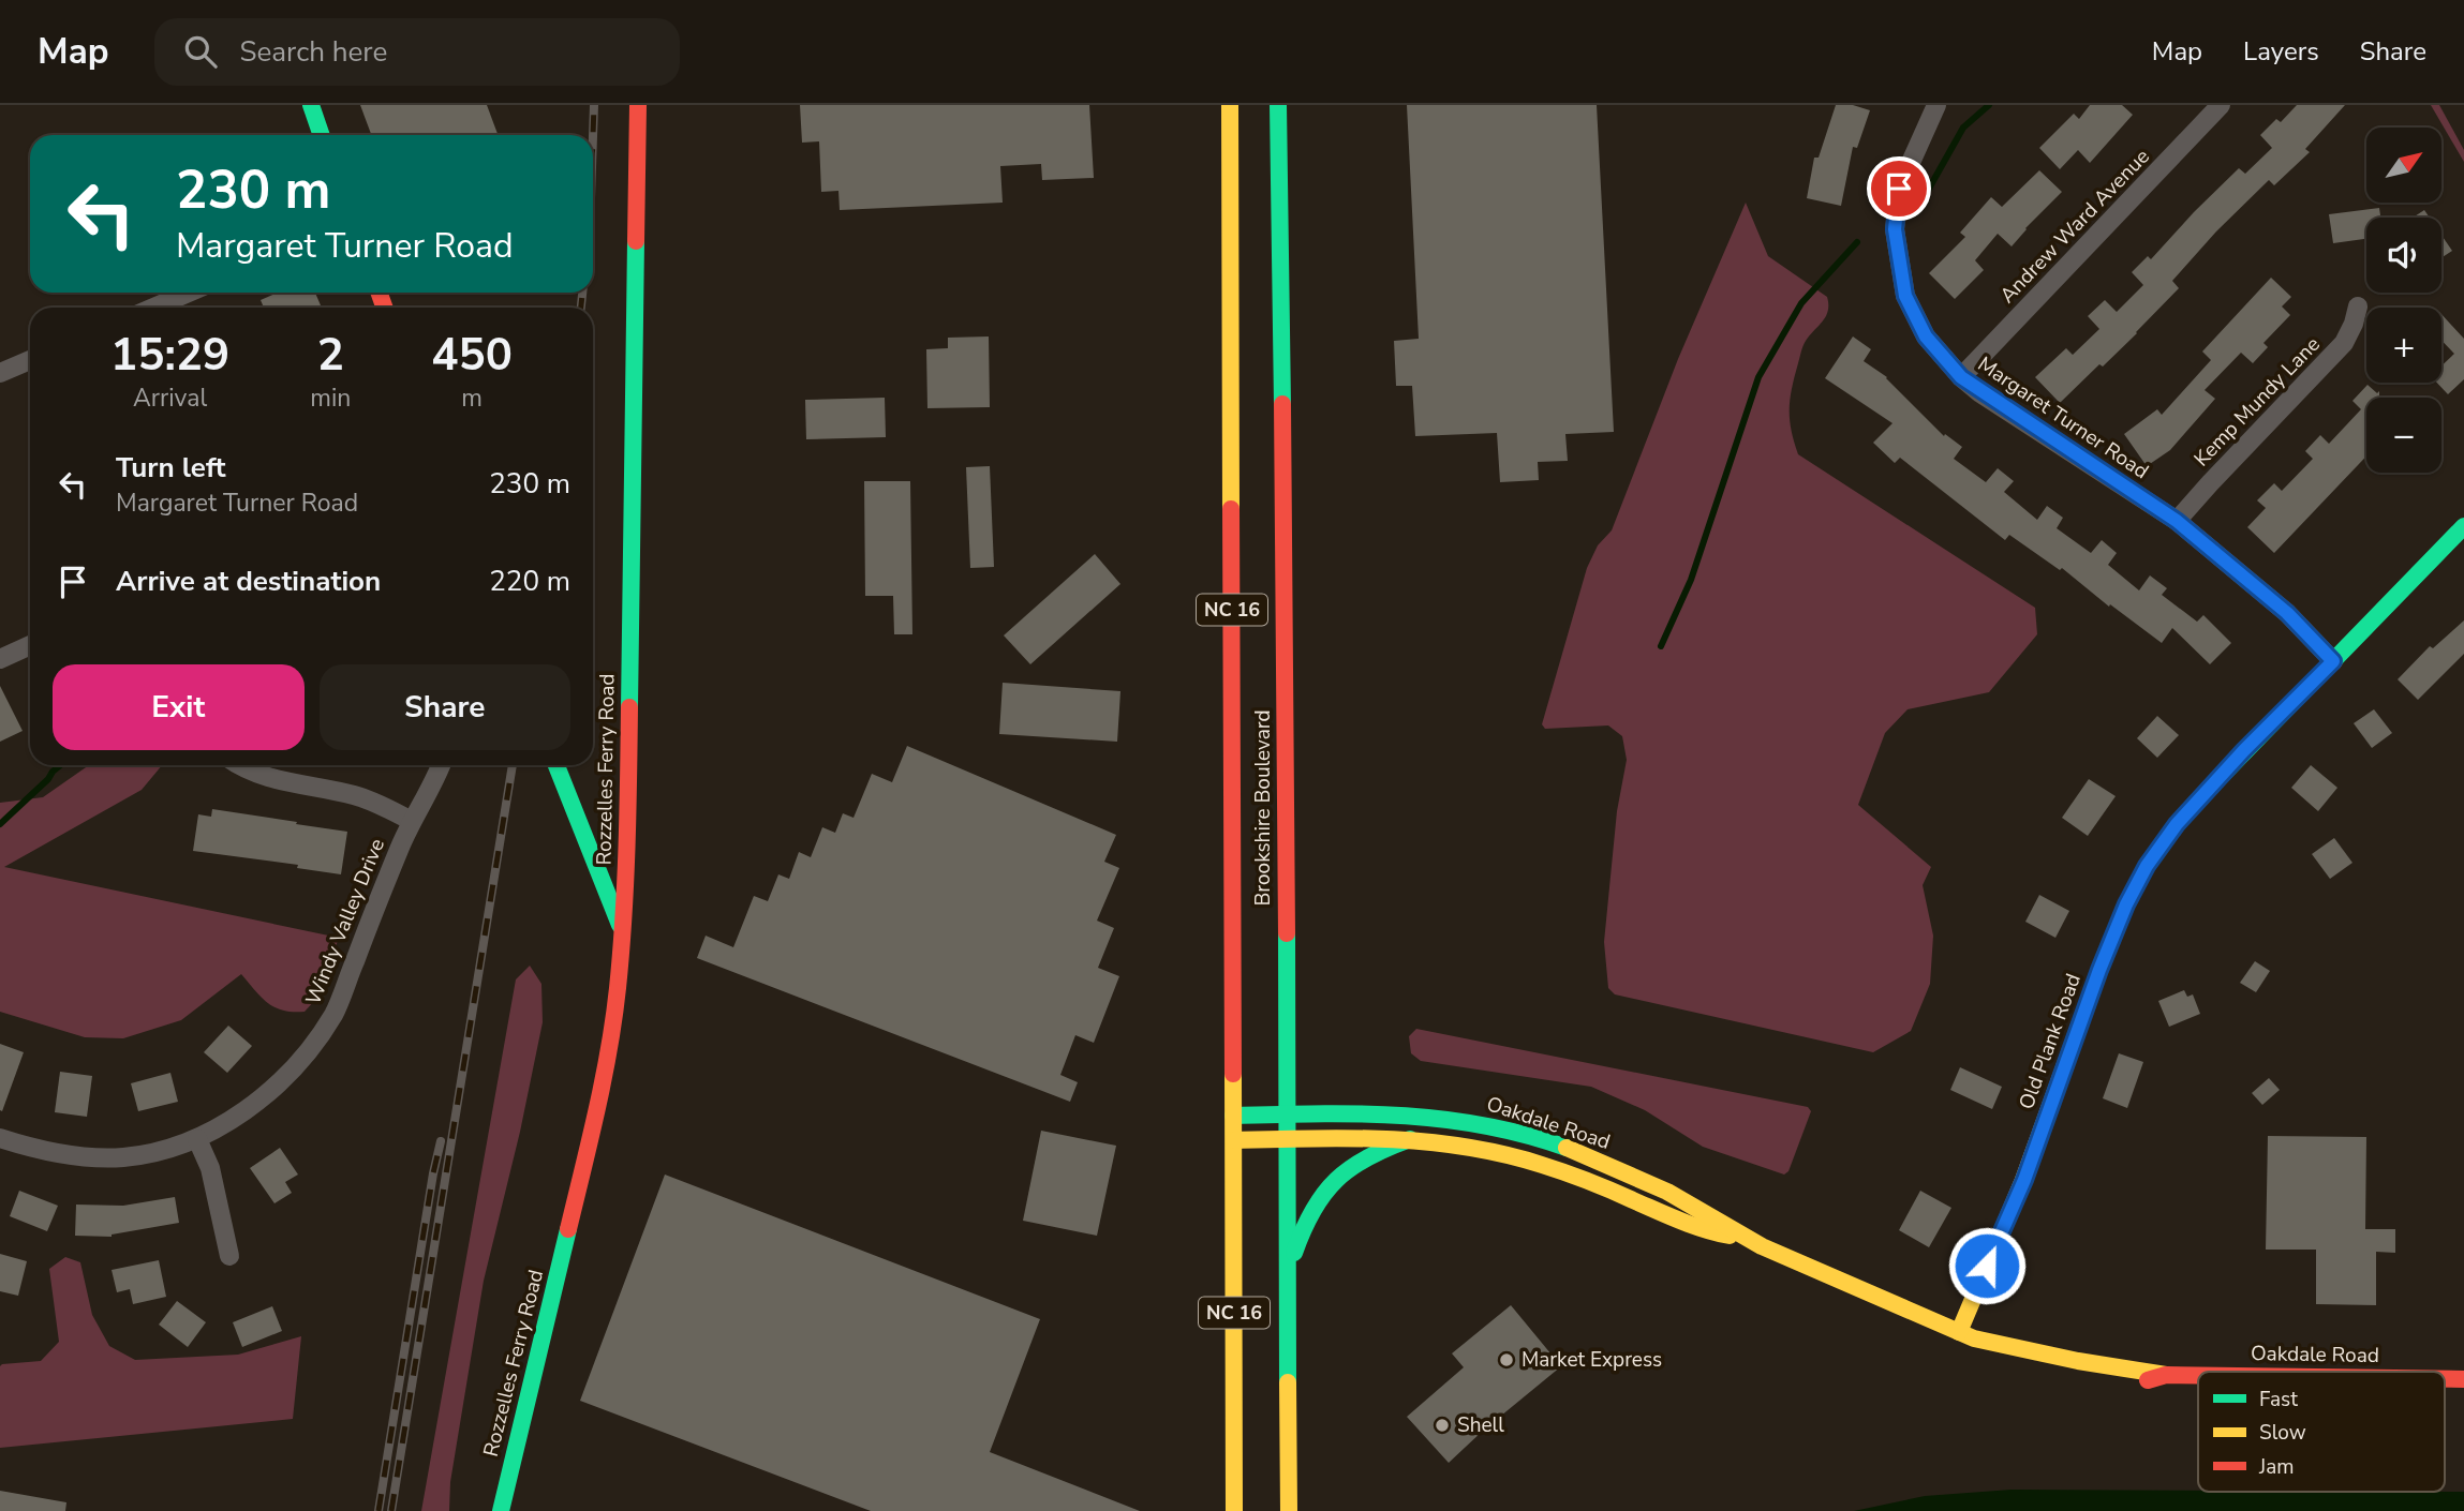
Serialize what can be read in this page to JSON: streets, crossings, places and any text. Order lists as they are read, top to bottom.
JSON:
{
  "streets": {
    "main road": [
      "NC 16",
      "Rozzelles Ferry Road",
      "Brookshire Boulevard",
      "Old Plank Road",
      "Oakdale Road"
    ],
    "street": [
      "Andrew Ward Avenue",
      "Kemp Mundy Lane",
      "Margaret Turner Road",
      "Windy Valley Drive"
    ]
  },
  "crossings": [
    ["Andrew Ward Avenue", "Margaret Turner Road"],
    ["Kemp Mundy Lane", "Margaret Turner Road"],
    ["Margaret Turner Road", "Old Plank Road"],
    ["Brookshire Boulevard", "Oakdale Road"],
    ["Old Plank Road", "Oakdale Road"]
  ],
  "places": ["Market Express", "Shell"],
  "legend": ["Fast", "Slow", "Jam"],
  "north": "top right",
  "page": {
    "header": "Map",
    "search": "Search here",
    "nav": ["Map", "Layers", "Share"],
    "map_buttons": ["+", "−"],
    "turn": ["230 m", "Margaret Turner Road"],
    "eta": [
      "15:29",
      "Arrival",
      "2",
      "min",
      "450",
      "m"
    ],
    "list": [
      {
        "name": "Turn left",
        "note": "Margaret Turner Road",
        "value": "230 m"
      },
      {
        "name": "Arrive at destination",
        "value": "220 m"
      }
    ],
    "buttons": ["Exit", "Share"]
  }
}
